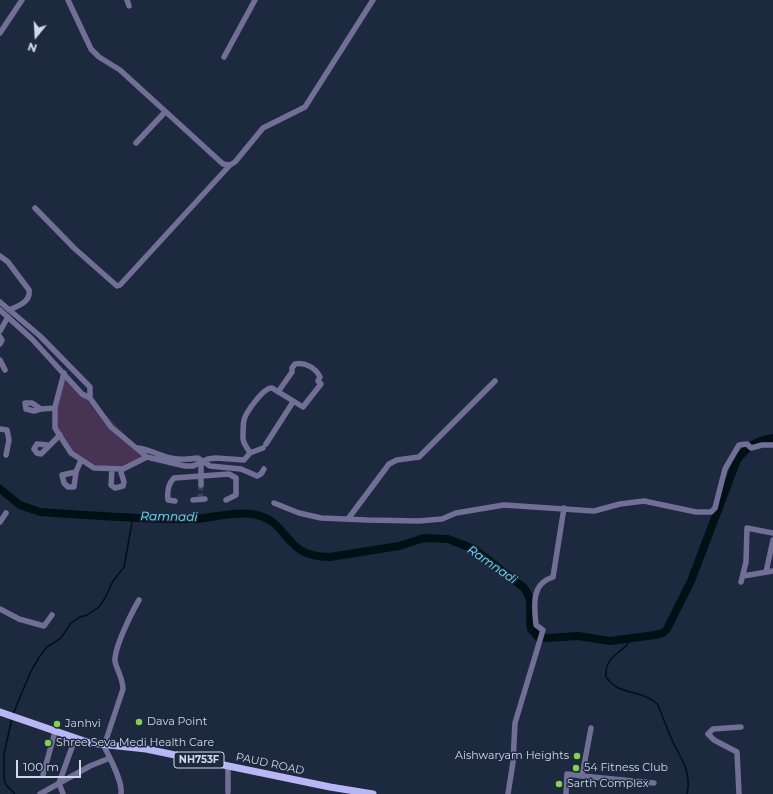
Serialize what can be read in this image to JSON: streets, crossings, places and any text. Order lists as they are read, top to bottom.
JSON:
{
  "streets": {
    "main road": ["NH753F", "PAUD ROAD"]
  },
  "water": ["Ramnadi"],
  "places": [
    "Dava Point",
    "Janhvi",
    "Shree Seva Medi Health Care",
    "Aishwaryam Heights",
    "54 Fitness Club",
    "Sarth Complex"
  ],
  "scale_bar": "100 m",
  "north": "bottom"
}
